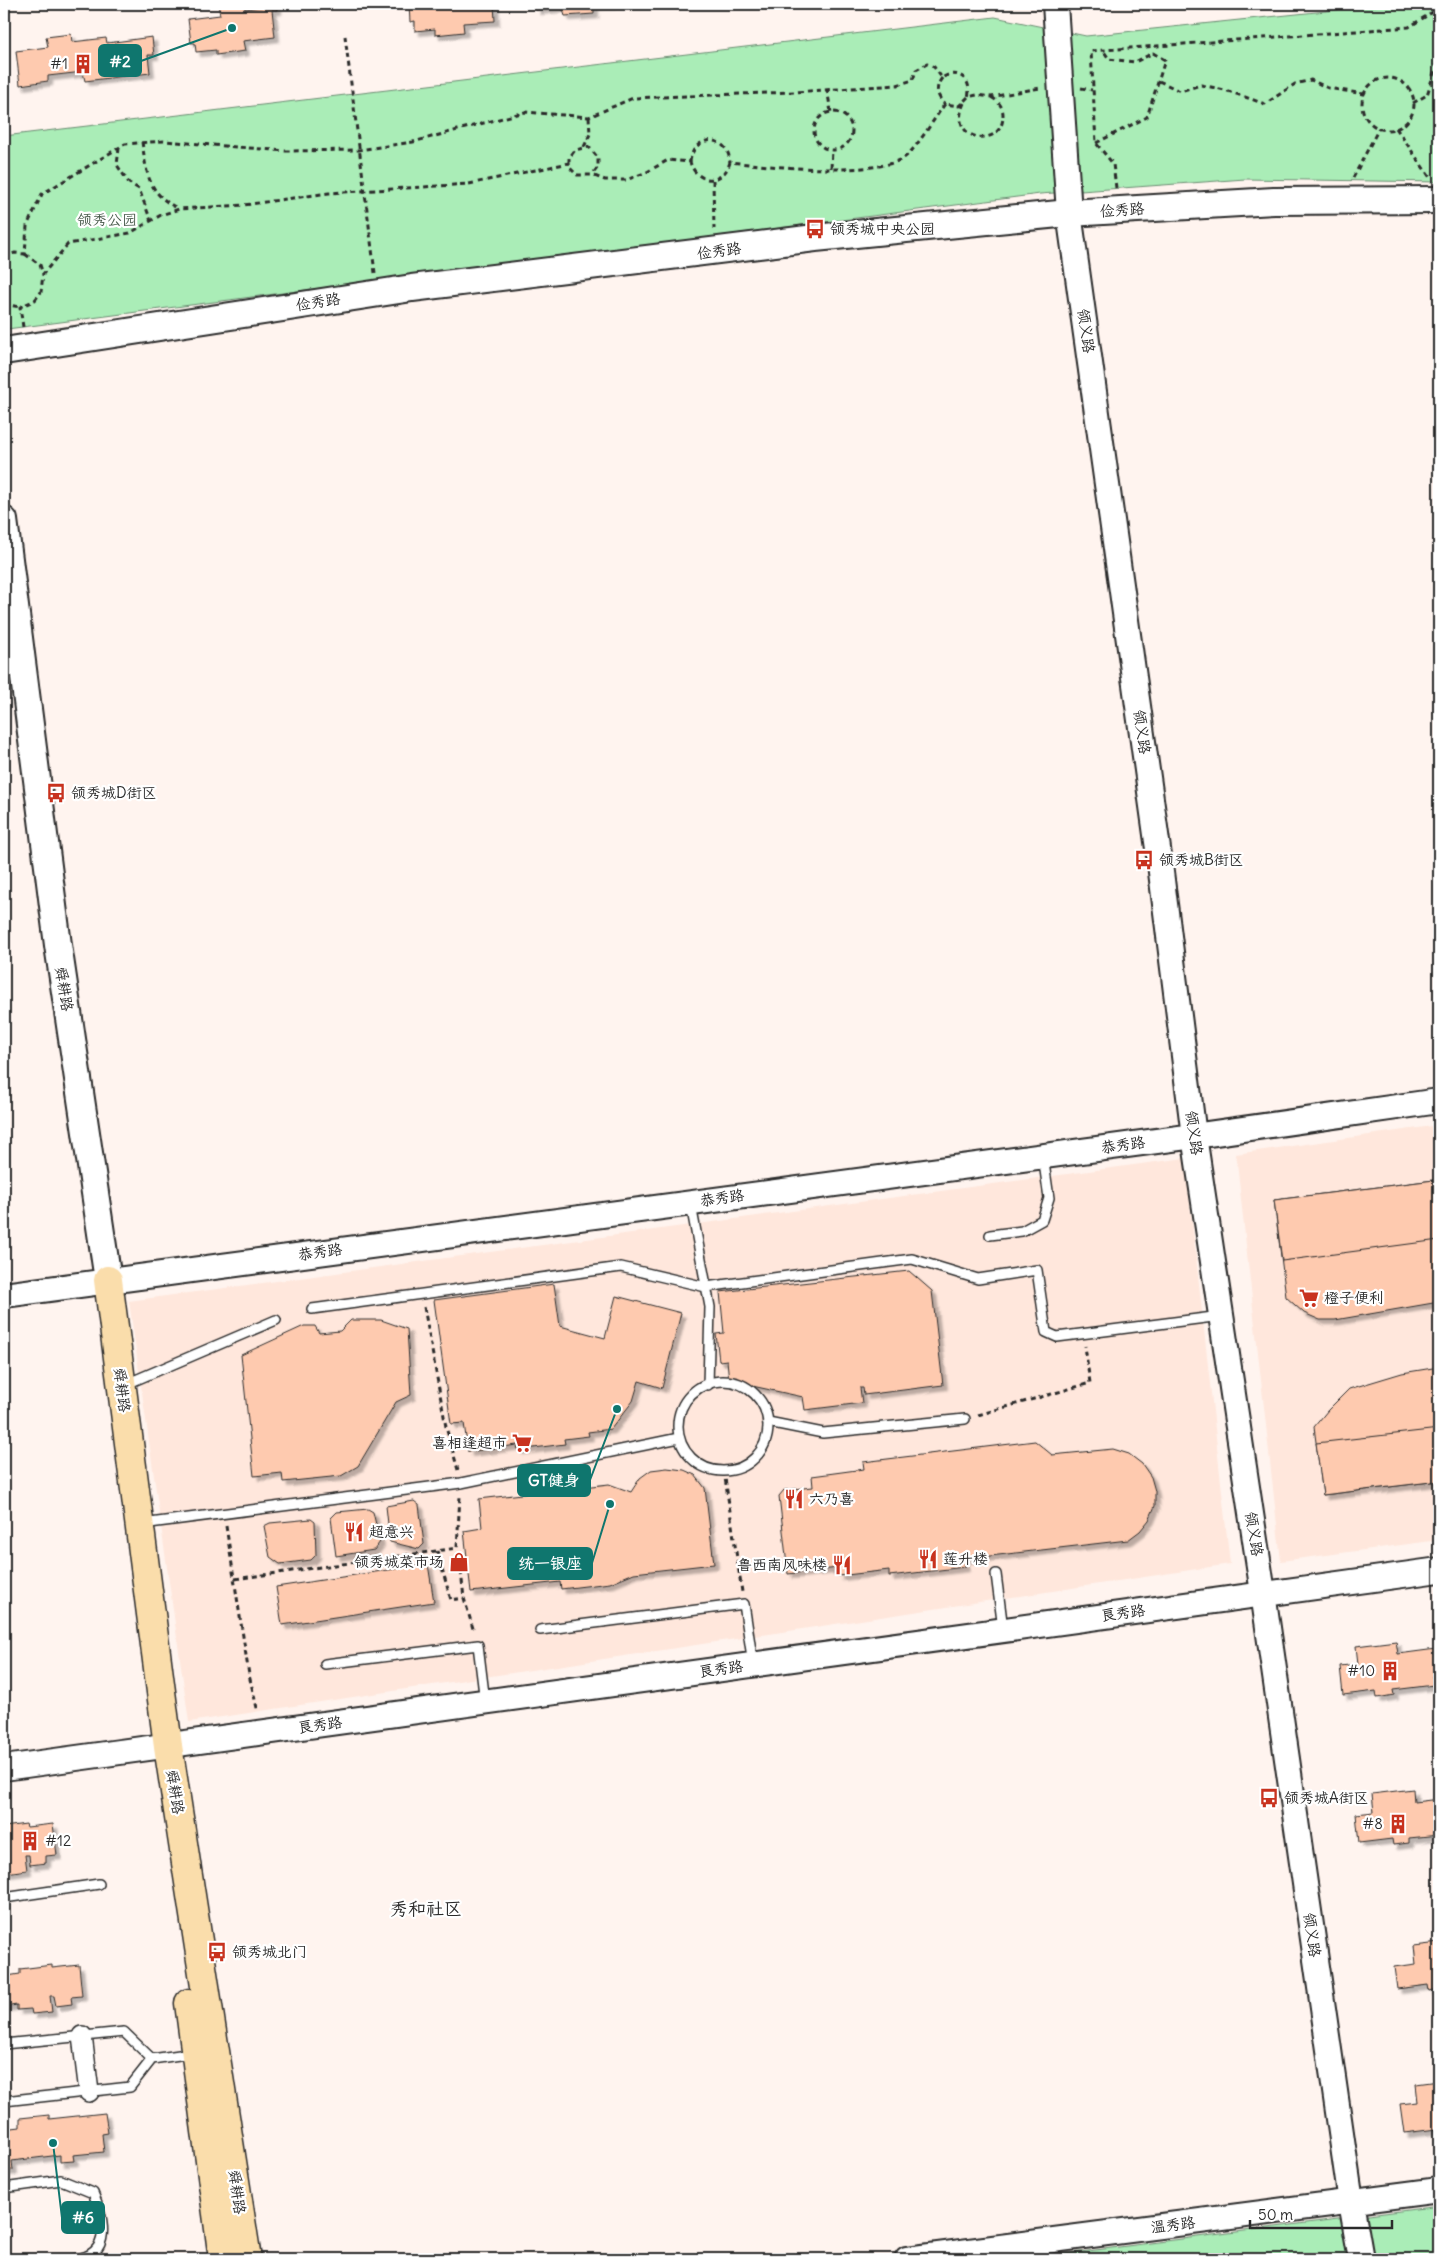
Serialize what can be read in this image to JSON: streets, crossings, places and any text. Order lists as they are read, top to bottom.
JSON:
{
  "streets": {
    "main road": ["俭秀路", "舜耕路"],
    "street": [
      "领义路",
      "恭秀路",
      "良秀路",
      "温秀路"
    ]
  },
  "crossings": [
    ["俭秀路", "领义路"],
    ["领义路", "恭秀路"],
    ["领义路", "良秀路"],
    ["领义路", "温秀路"],
    ["舜耕路", "恭秀路"],
    ["舜耕路", "良秀路"]
  ],
  "districts": ["秀和社区"],
  "parks": ["领秀公园"],
  "places": {
    "other": [
      "#2",
      "GT健身",
      "统一银座",
      "#6"
    ],
    "building": [
      "#1",
      "#10",
      "#8",
      "#12"
    ],
    "bus stop": [
      "领秀城中央公园",
      "领秀城D街区",
      "领秀城B街区",
      "领秀城A街区",
      "领秀城北门"
    ],
    "supermarket": ["橙子便利", "喜相逢超市"],
    "restaurant": [
      "六乃喜",
      "超意兴",
      "莲升楼",
      "鲁西南风味楼"
    ],
    "shop": ["领秀城菜市场"]
  },
  "scale_bar": "50 m"
}
